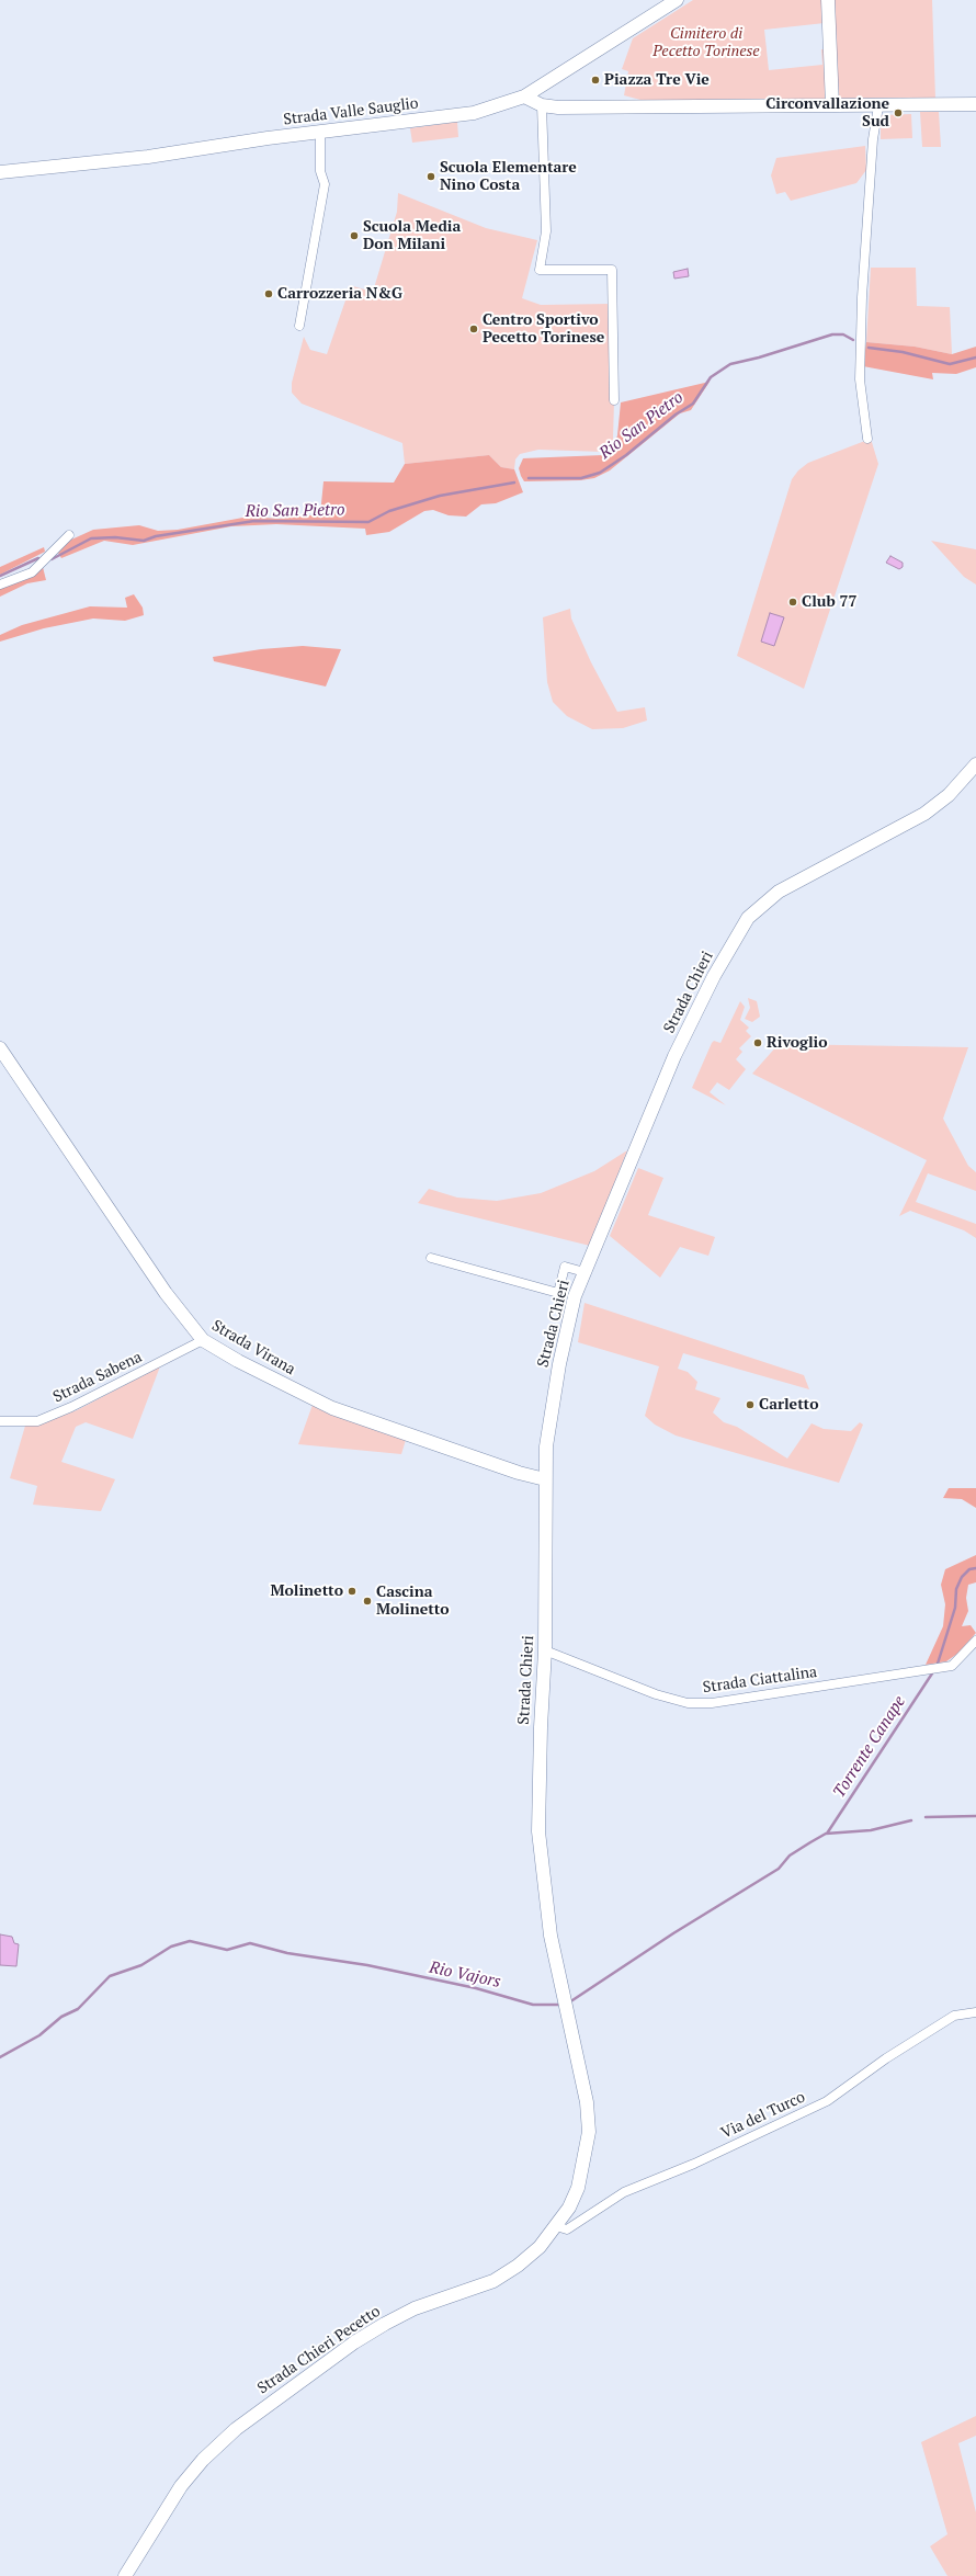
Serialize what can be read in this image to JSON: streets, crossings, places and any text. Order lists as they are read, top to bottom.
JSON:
{
  "streets": {
    "main road": [
      "Strada Valle Sauglio",
      "Strada Chieri",
      "Strada Virana",
      "Strada Chieri Pecetto"
    ],
    "street": ["Strada Sabena", "Strada Ciattalina", "Via del Turco"]
  },
  "crossings": [
    ["Strada Chieri", "Strada Virana"],
    ["Strada Chieri", "Strada Ciattalina"],
    ["Strada Chieri", "Strada Chieri Pecetto"],
    ["Strada Virana", "Strada Sabena"],
    ["Via del Turco", "Strada Chieri Pecetto"]
  ],
  "water": ["Rio San Pietro", "Torrente Canape", "Rio Vajors"],
  "parks": ["Cimitero di Pecetto Torinese"],
  "places": [
    "Piazza Tre Vie",
    "Circonvallazione Sud",
    "Scuola Elementare Nino Costa",
    "Scuola Media Don Milani",
    "Carrozzeria N&G",
    "Centro Sportivo Pecetto Torinese",
    "Club 77",
    "Rivoglio",
    "Carletto",
    "Molinetto",
    "Cascina Molinetto"
  ]
}
